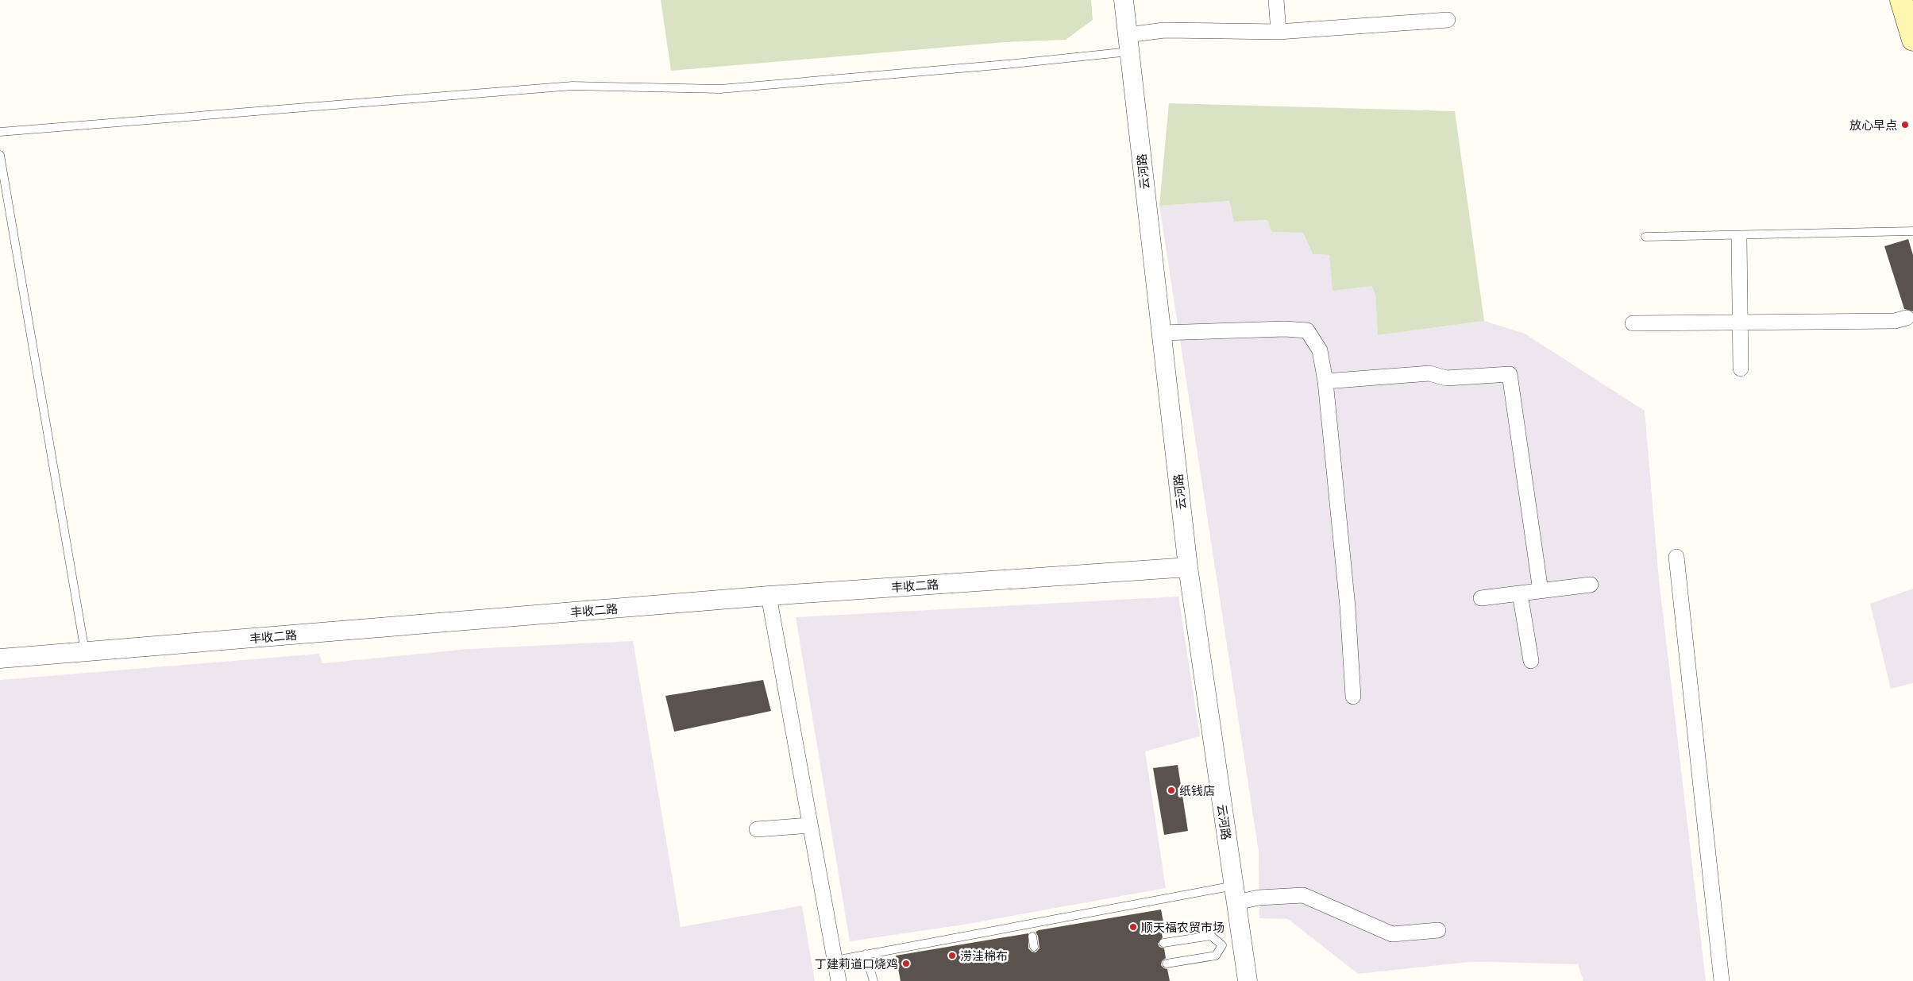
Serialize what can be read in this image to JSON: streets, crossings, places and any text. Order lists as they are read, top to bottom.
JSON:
{
  "streets": {
    "street": ["云河路", "丰收二路"]
  },
  "crossings": [
    ["云河路", "丰收二路"]
  ],
  "places": [
    "放心早点",
    "纸钱店",
    "顺天福农贸市场",
    "涝洼棉布",
    "丁建莉道口烧鸡"
  ]
}
